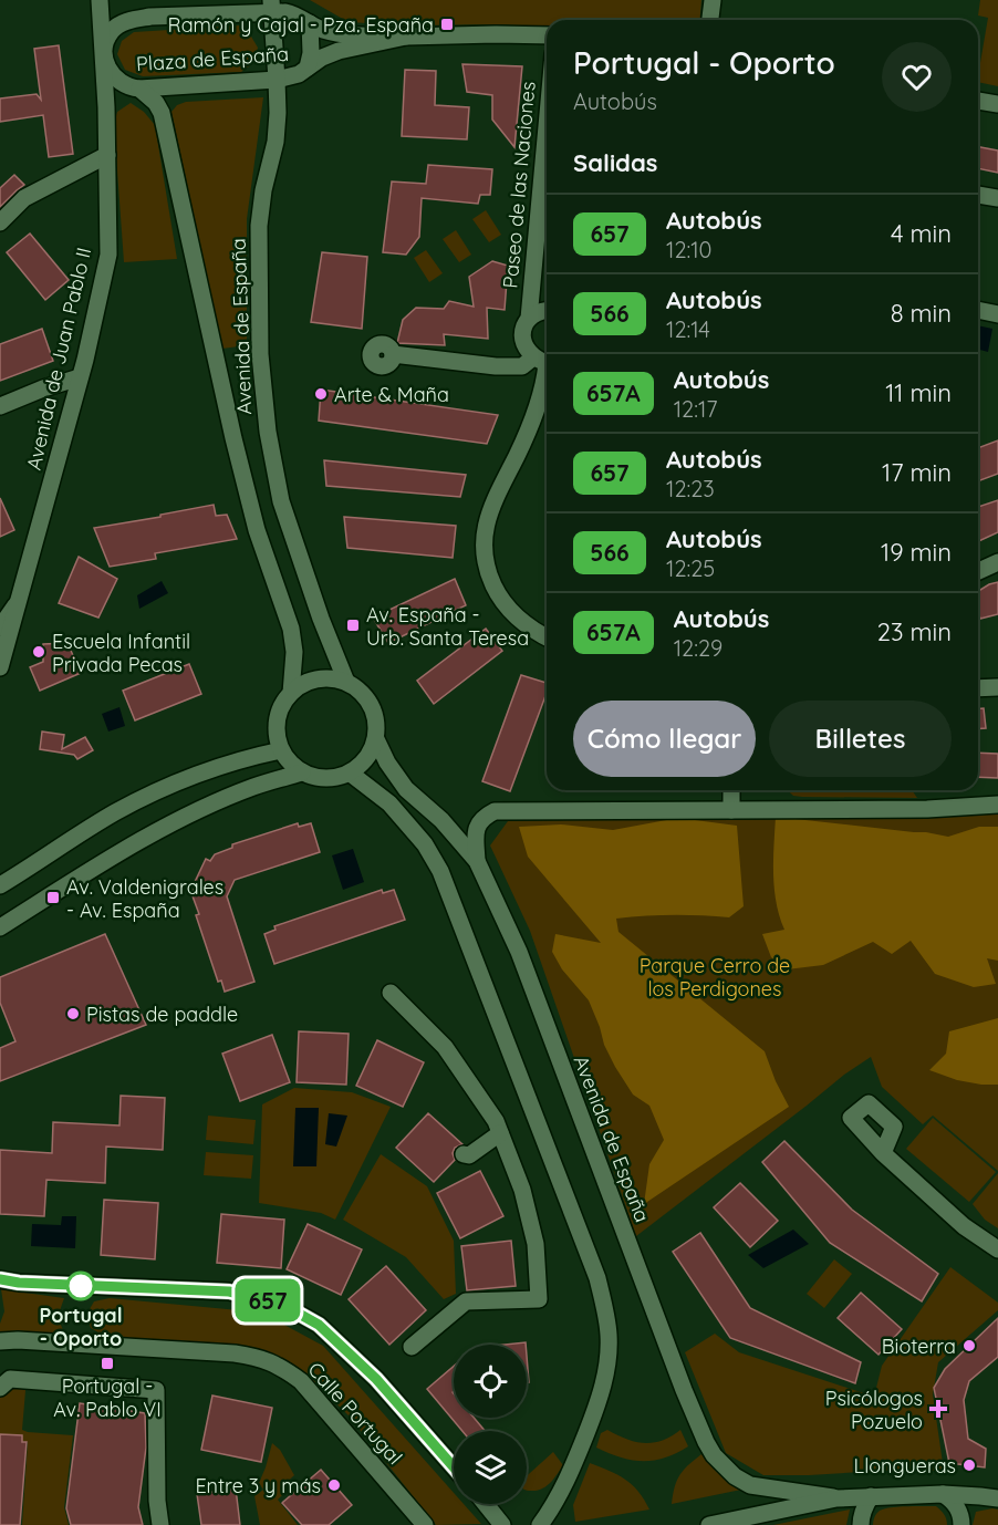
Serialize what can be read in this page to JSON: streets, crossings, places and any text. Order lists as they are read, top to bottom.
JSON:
{
  "streets": {
    "street": [
      "Plaza de España",
      "Paseo de las Naciones",
      "Avenida de España",
      "Avenida de Juan Pablo II",
      "Calle Portugal"
    ]
  },
  "crossings": [
    ["Plaza de España", "Avenida de España"],
    ["Plaza de España", "Avenida de Juan Pablo II"]
  ],
  "parks": ["Parque Cerro de los Perdigones"],
  "places": {
    "transit": [
      "Ramón y Cajal - Pza. España",
      "Av. España - Urb. Santa Teresa",
      "Av. Valdenigrales - Av. España",
      "Portugal - Av. Pablo VI"
    ],
    "other": [
      "Arte & Maña",
      "Escuela Infantil Privada Pecas",
      "Pistas de paddle",
      "Portugal - Oporto",
      "Bioterra",
      "Llongueras",
      "Entre 3 y más"
    ],
    "health": ["Psicólogos Pozuelo"]
  },
  "lines": ["bus line 657"],
  "page": {
    "on_map": "657",
    "heading": [
      ["Portugal - Oporto", "Autobús"],
      "Salidas"
    ],
    "list": [
      {
        "mark": "657",
        "name": "Autobús",
        "note": "12:10",
        "value": "4 min"
      },
      {
        "mark": "566",
        "name": "Autobús",
        "note": "12:14",
        "value": "8 min"
      },
      {
        "mark": "657A",
        "name": "Autobús",
        "note": "12:17",
        "value": "11 min"
      },
      {
        "mark": "657",
        "name": "Autobús",
        "note": "12:23",
        "value": "17 min"
      },
      {
        "mark": "566",
        "name": "Autobús",
        "note": "12:25",
        "value": "19 min"
      },
      {
        "mark": "657A",
        "name": "Autobús",
        "note": "12:29",
        "value": "23 min"
      }
    ],
    "buttons": ["Cómo llegar", "Billetes"]
  }
}
